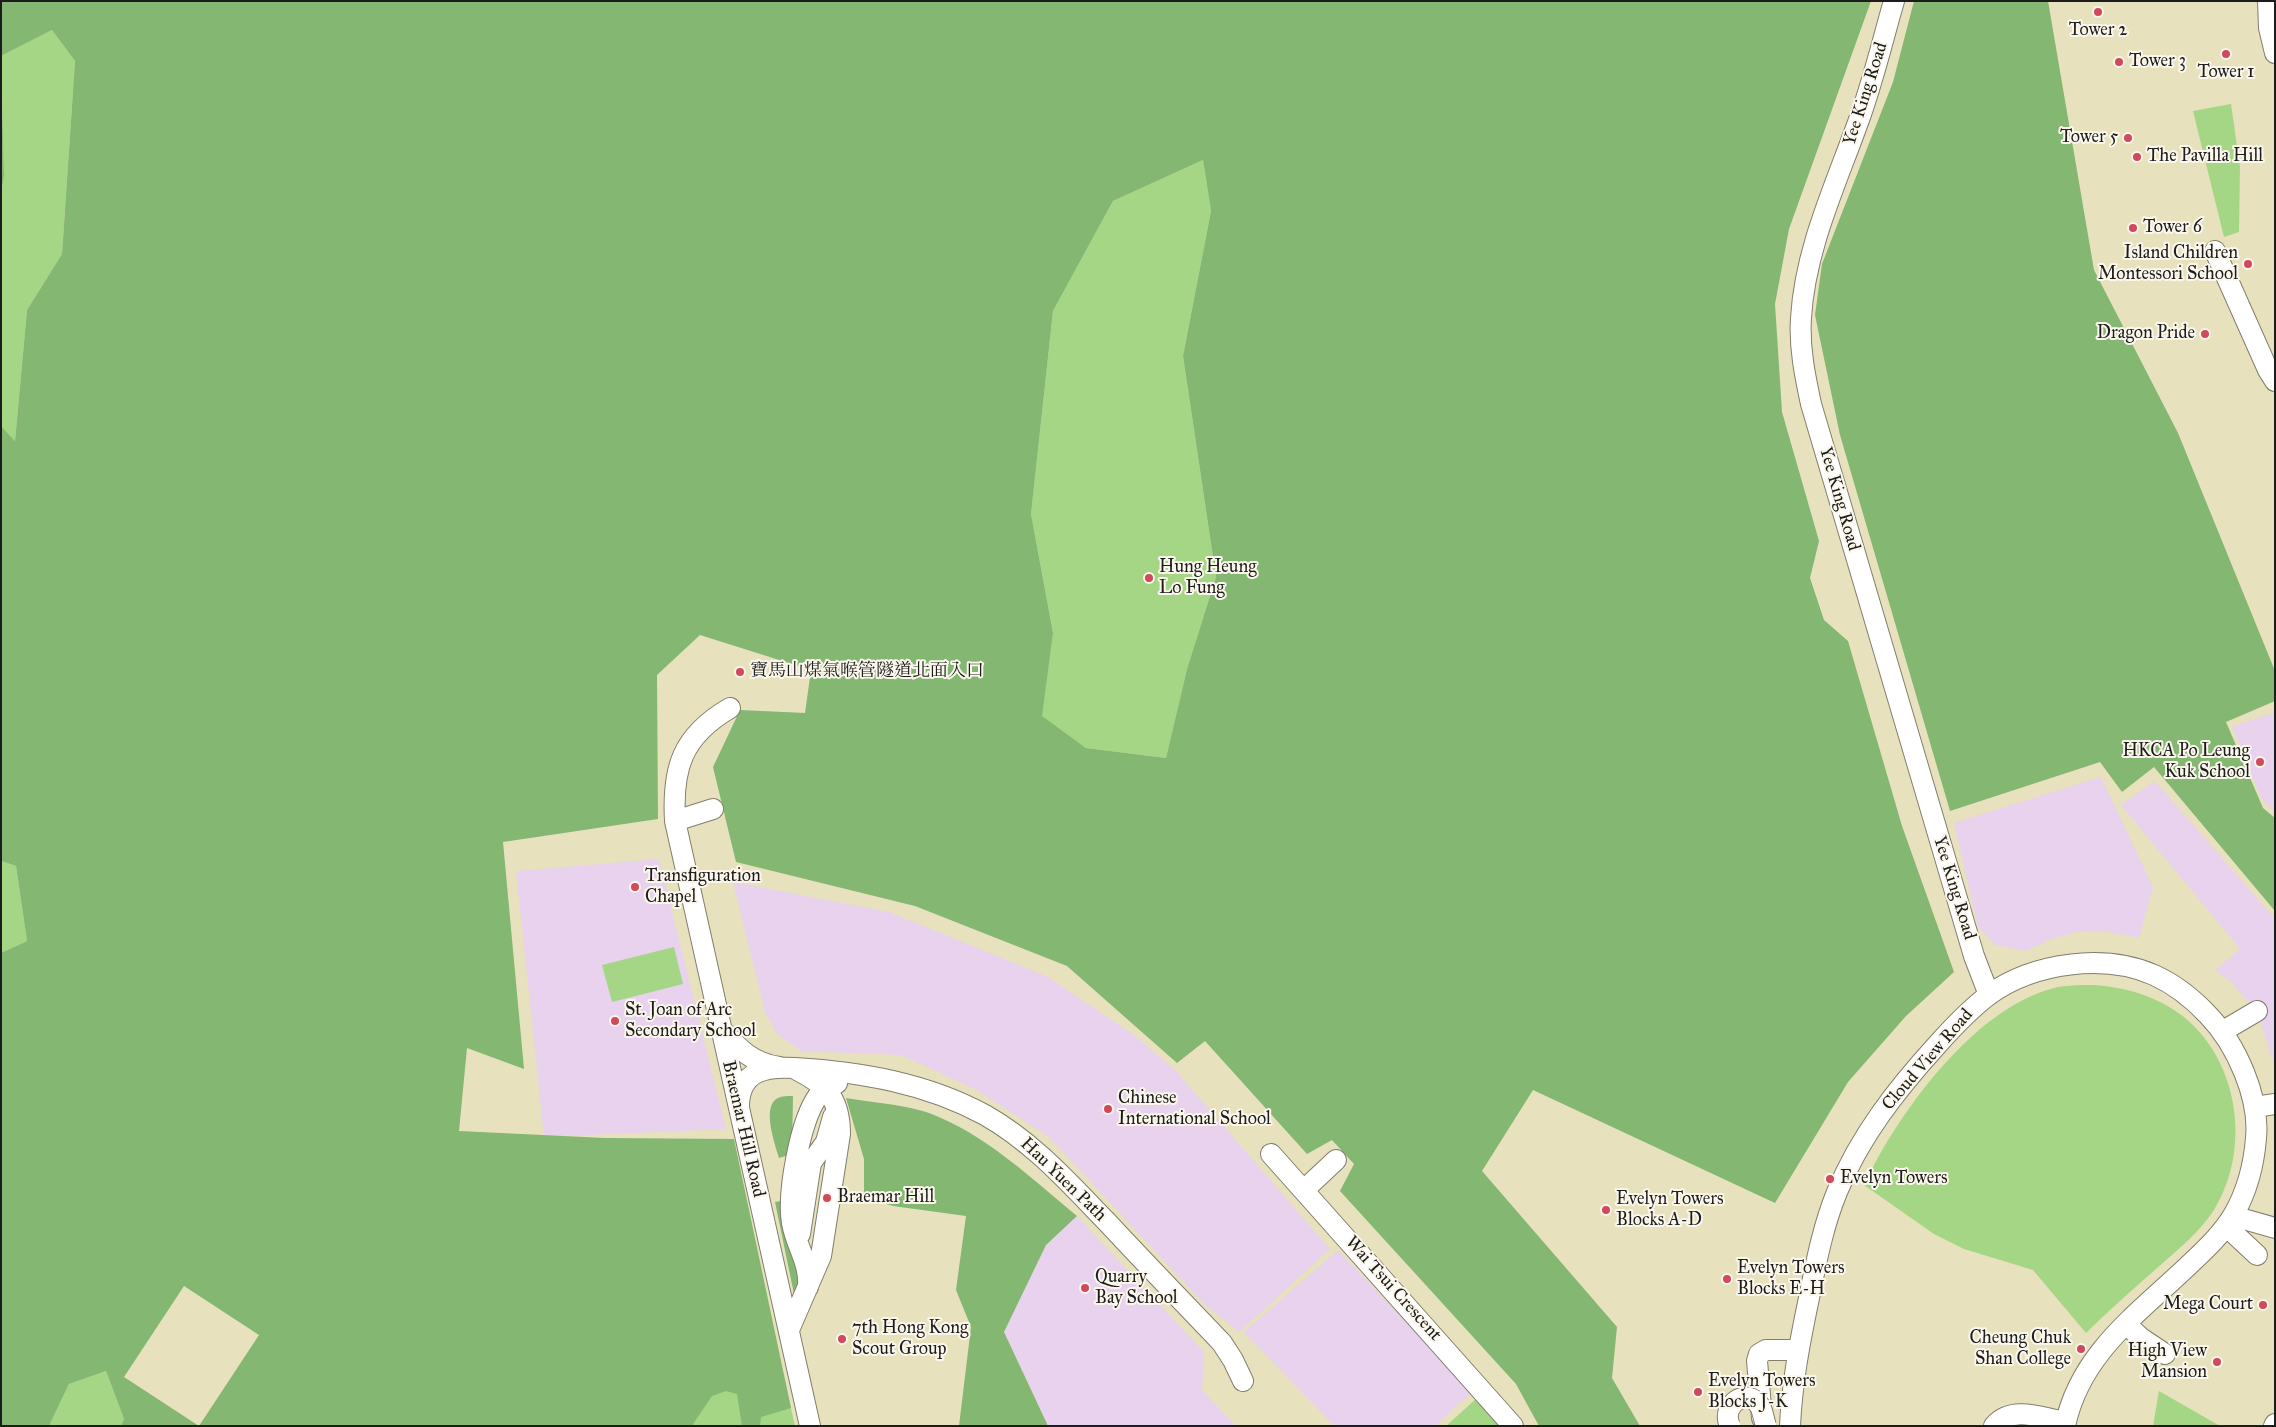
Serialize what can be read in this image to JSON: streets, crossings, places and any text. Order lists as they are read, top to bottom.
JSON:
{
  "streets": {
    "street": [
      "Yee King Road",
      "Cloud View Road",
      "Braemar Hill Road",
      "Hau Yuen Path",
      "Wai Tsui Crescent"
    ]
  },
  "crossings": [
    ["Yee King Road", "Cloud View Road"],
    ["Braemar Hill Road", "Hau Yuen Path"]
  ],
  "places": [
    "Tower 2",
    "Tower 1",
    "Tower 3",
    "Tower 5",
    "The Pavilla Hill",
    "Tower 6",
    "Island Children Montessori School",
    "Dragon Pride",
    "Hung Heung Lo Fung",
    "寶馬山煤氣喉管隧道北面入口",
    "HKCA Po Leung Kuk School",
    "Transfiguration Chapel",
    "St. Joan of Arc Secondary School",
    "Chinese International School",
    "Evelyn Towers",
    "Braemar Hill",
    "Evelyn Towers Blocks A-D",
    "Evelyn Towers Blocks E-H",
    "Quarry Bay School",
    "Mega Court",
    "7th Hong Kong Scout Group",
    "Cheung Chuk Shan College",
    "High View Mansion",
    "Evelyn Towers Blocks J-K"
  ]
}
